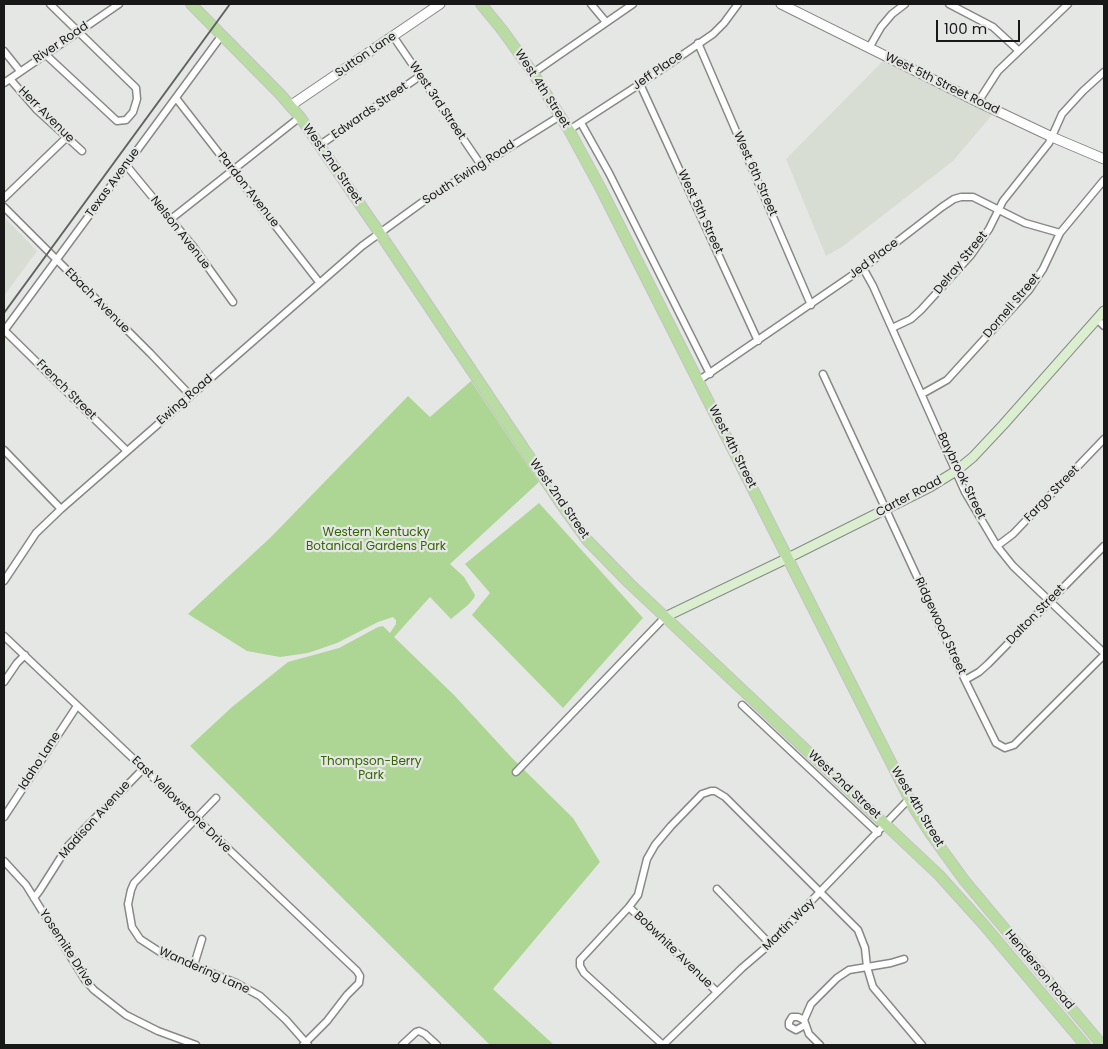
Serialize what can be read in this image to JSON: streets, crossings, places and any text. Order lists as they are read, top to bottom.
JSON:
{
  "streets": {
    "main road": [
      "West 4th Street",
      "West 2nd Street",
      "Carter Road",
      "Henderson Road"
    ],
    "street": [
      "River Road",
      "Sutton Lane",
      "Jeff Place",
      "West 5th Street Road",
      "West 3rd Street",
      "Edwards Street",
      "Herr Avenue",
      "South Ewing Road",
      "West 6th Street",
      "Texas Avenue",
      "Pardon Avenue",
      "West 5th Street",
      "Nelson Avenue",
      "Jed Place",
      "Delray Street",
      "Ebach Avenue",
      "Dornell Street",
      "French Street",
      "Ewing Road",
      "Baybrook Street",
      "Fargo Street",
      "Dalton Street",
      "Ridgewood Street",
      "Idaho Lane",
      "East Yellowstone Drive",
      "Madison Avenue",
      "Martin Way",
      "Yosemite Drive",
      "Bobwhite Avenue",
      "Wandering Lane"
    ]
  },
  "crossings": [
    ["River Road", "Herr Avenue"],
    ["Sutton Lane", "West 3rd Street"],
    ["Sutton Lane", "West 2nd Street"],
    ["Jeff Place", "West 4th Street"],
    ["Jeff Place", "West 6th Street"],
    ["Jeff Place", "West 5th Street"],
    ["West 5th Street Road", "Delray Street"],
    ["West 4th Street", "South Ewing Road"],
    ["West 4th Street", "Jed Place"],
    ["West 4th Street", "Carter Road"],
    ["West 4th Street", "Martin Way"],
    ["West 4th Street", "Henderson Road"],
    ["West 3rd Street", "Edwards Street"],
    ["West 3rd Street", "South Ewing Road"],
    ["Edwards Street", "West 2nd Street"],
    ["West 2nd Street", "South Ewing Road"],
    ["West 2nd Street", "Texas Avenue"],
    ["West 2nd Street", "Ewing Road"],
    ["West 2nd Street", "Carter Road"],
    ["West 2nd Street", "Martin Way"],
    ["West 2nd Street", "Henderson Road"],
    ["South Ewing Road", "Ewing Road"],
    ["West 6th Street", "Jed Place"],
    ["Texas Avenue", "Pardon Avenue"],
    ["Texas Avenue", "Nelson Avenue"],
    ["Texas Avenue", "Ebach Avenue"],
    ["Texas Avenue", "French Street"],
    ["Pardon Avenue", "Ewing Road"],
    ["West 5th Street", "Jed Place"],
    ["Jed Place", "Delray Street"],
    ["Jed Place", "Dornell Street"],
    ["Jed Place", "Baybrook Street"],
    ["Delray Street", "Baybrook Street"],
    ["Ebach Avenue", "Ewing Road"],
    ["Dornell Street", "Baybrook Street"],
    ["French Street", "Ewing Road"],
    ["Baybrook Street", "Fargo Street"],
    ["Baybrook Street", "Carter Road"],
    ["Baybrook Street", "Dalton Street"],
    ["Baybrook Street", "Ridgewood Street"],
    ["Carter Road", "Ridgewood Street"],
    ["Dalton Street", "Ridgewood Street"],
    ["Idaho Lane", "East Yellowstone Drive"],
    ["East Yellowstone Drive", "Madison Avenue"],
    ["East Yellowstone Drive", "Wandering Lane"],
    ["Madison Avenue", "Yosemite Drive"],
    ["Martin Way", "Bobwhite Avenue"]
  ],
  "parks": ["Western Kentucky Botanical Gardens Park", "Thompson-Berry Park"],
  "scale_bar": "100 m"
}
